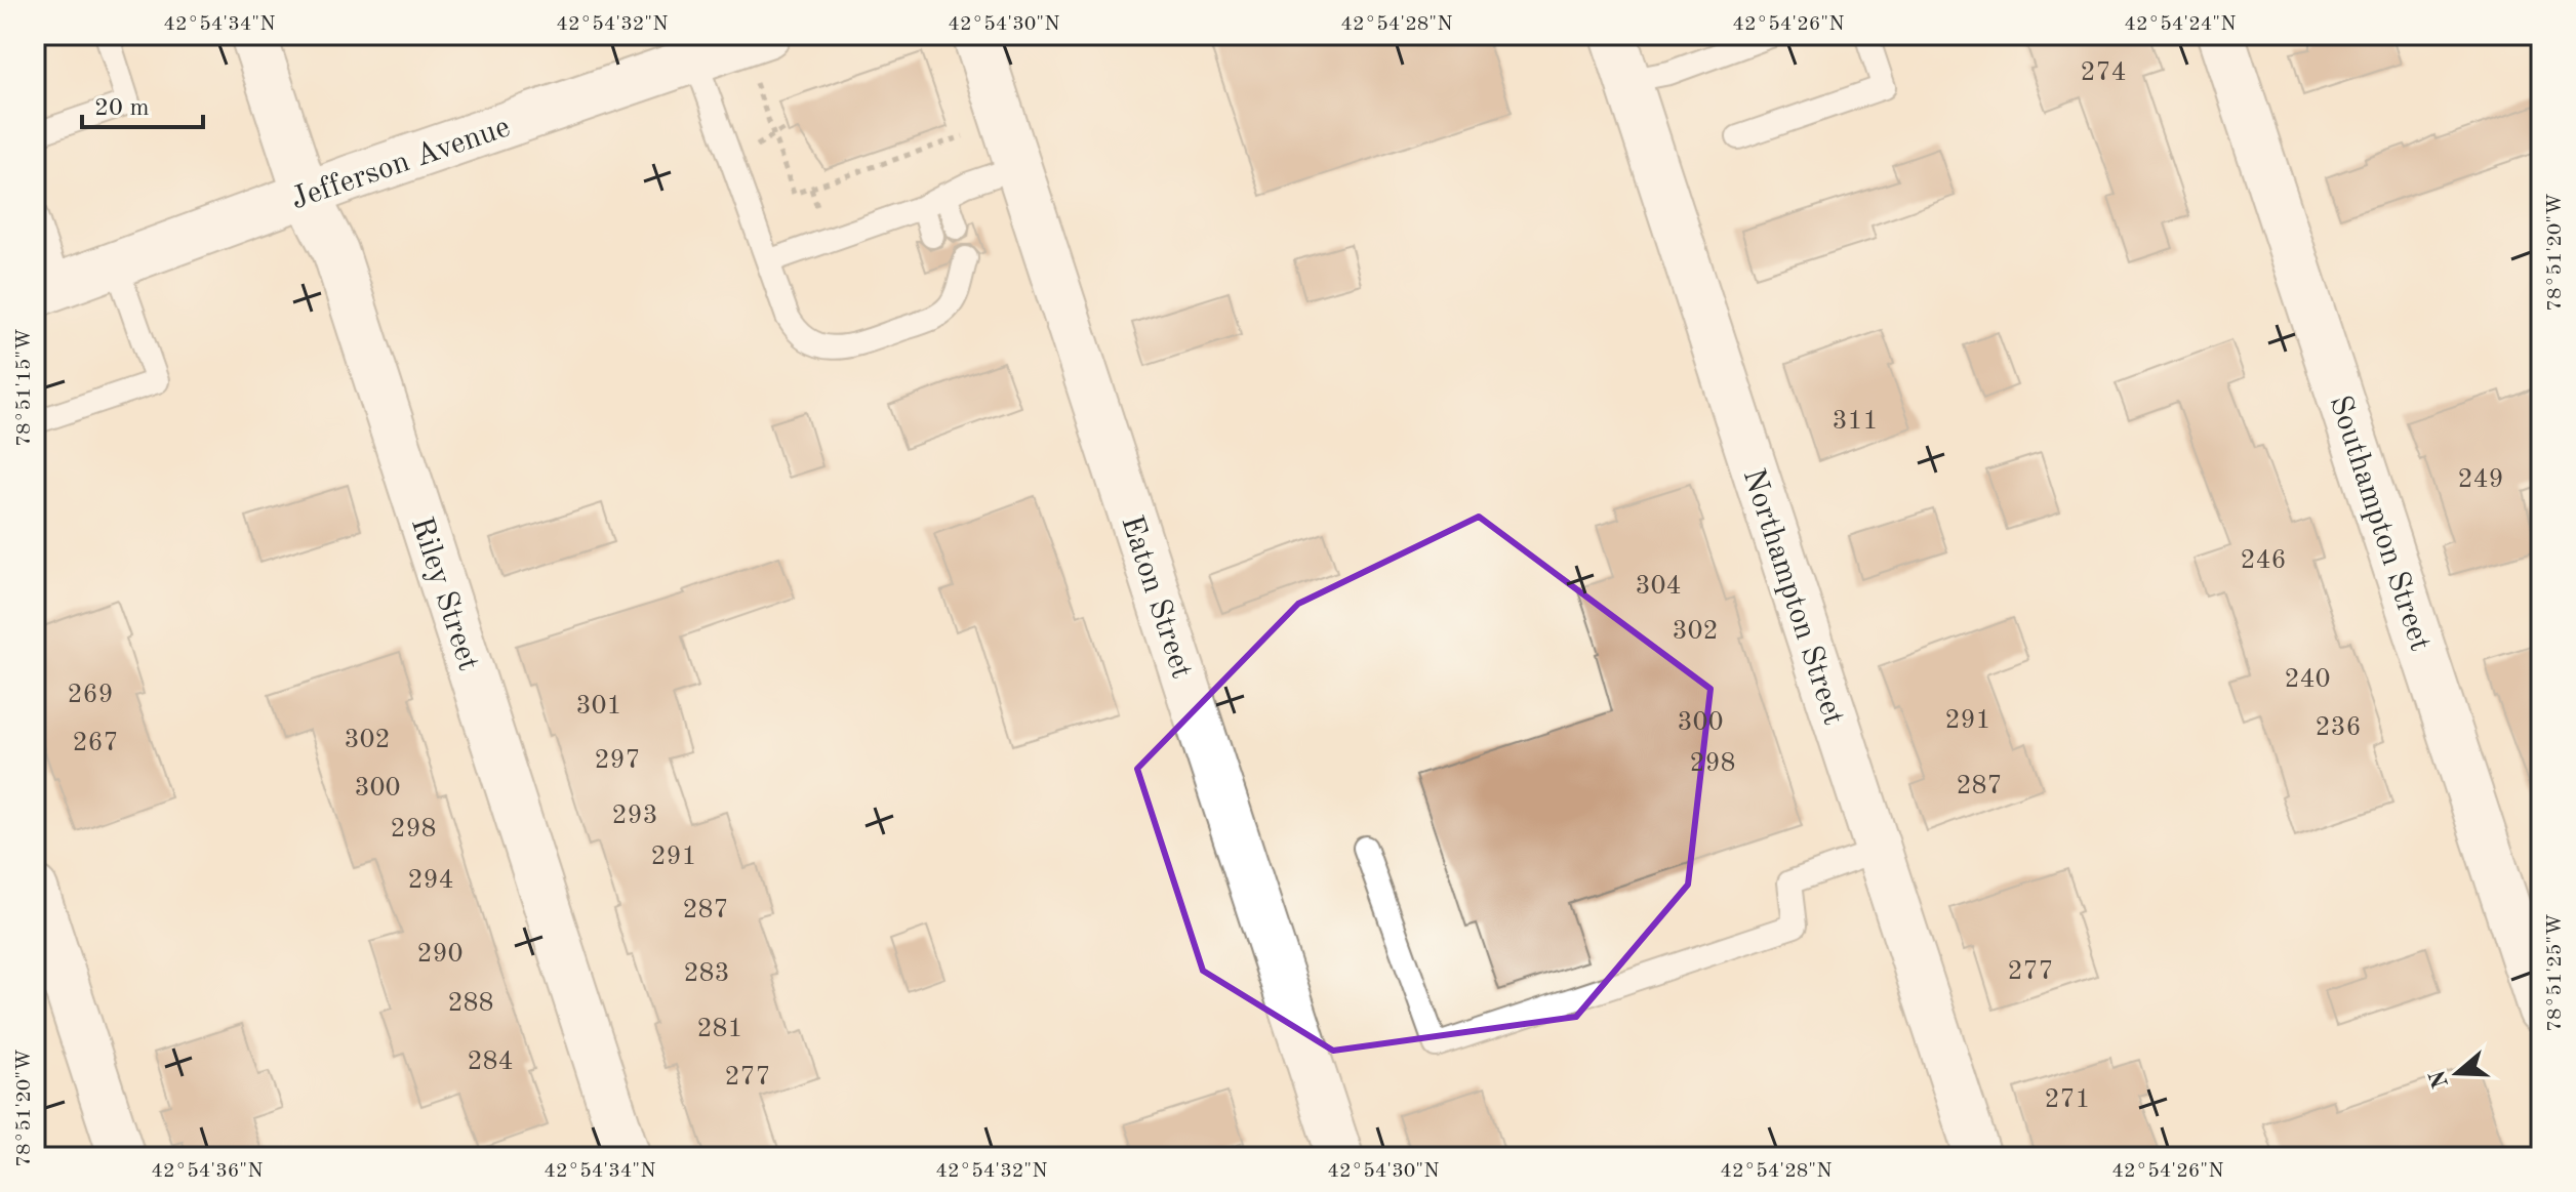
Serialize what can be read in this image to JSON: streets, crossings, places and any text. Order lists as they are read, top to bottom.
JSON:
{
  "streets": {
    "street": [
      "Jefferson Avenue",
      "Southampton Street",
      "Riley Street",
      "Eaton Street",
      "Northampton Street"
    ]
  },
  "crossings": [
    ["Jefferson Avenue", "Riley Street"]
  ],
  "house_numbers": [
    "274",
    "311",
    "249",
    "246",
    "304",
    "302",
    "240",
    "269",
    "301",
    "291",
    "300",
    "236",
    "302",
    "267",
    "297",
    "298",
    "287",
    "300",
    "293",
    "298",
    "291",
    "294",
    "287",
    "290",
    "277",
    "283",
    "288",
    "281",
    "284",
    "277",
    "271"
  ],
  "scale_bar": "20 m",
  "north": "left",
  "coordinates": [
    "42°54'34\"N",
    "42°54'32\"N",
    "42°54'30\"N",
    "42°54'28\"N",
    "42°54'26\"N",
    "42°54'24\"N",
    "78°51'20\"W",
    "78°51'15\"W",
    "78°51'25\"W",
    "42°54'36\"N"
  ]
}
